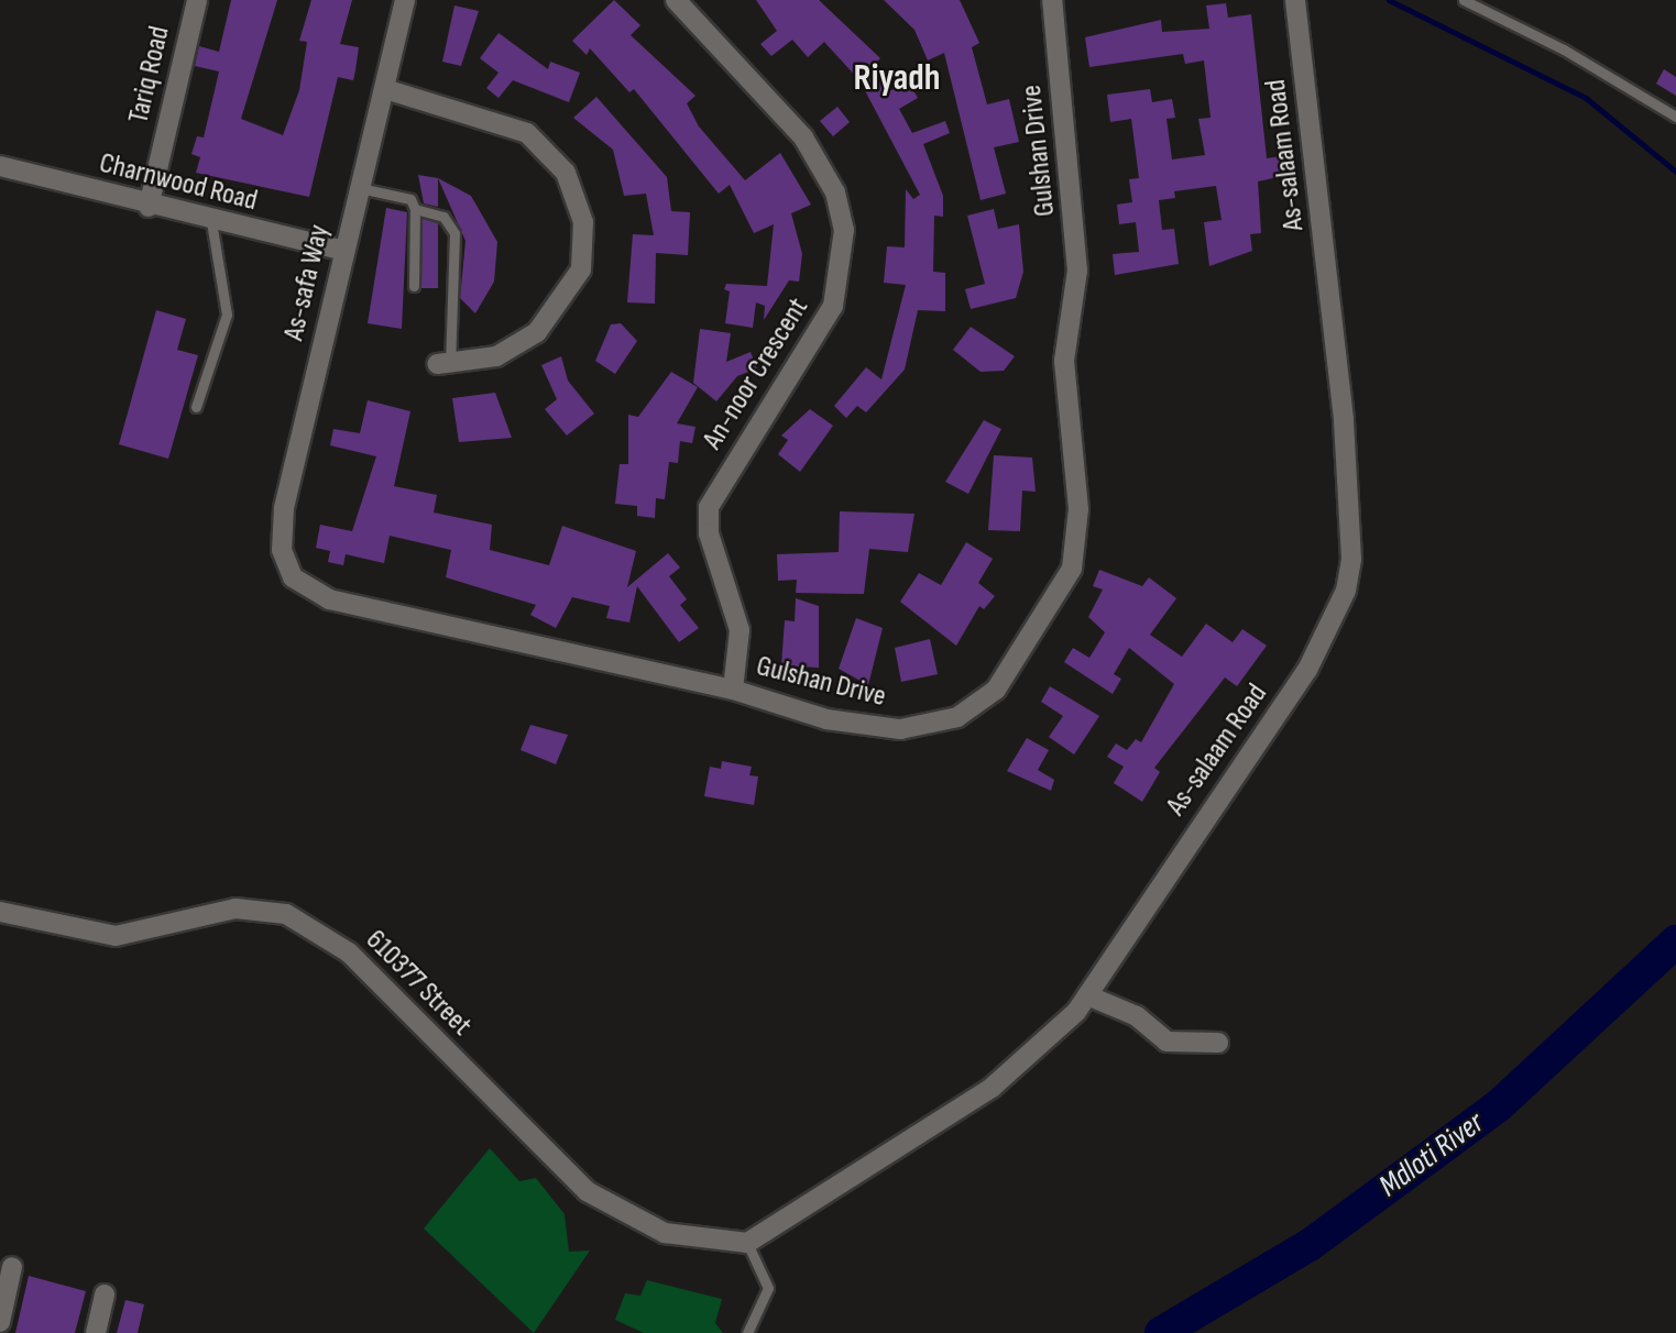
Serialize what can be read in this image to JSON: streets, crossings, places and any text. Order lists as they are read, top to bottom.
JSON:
{
  "streets": {
    "street": [
      "Tariq Road",
      "Gulshan Drive",
      "As-salaam Road",
      "Charnwood Road",
      "As-safa Way",
      "An-noor Crescent",
      "610377 Street"
    ]
  },
  "crossings": [
    ["Tariq Road", "Charnwood Road"],
    ["Gulshan Drive", "As-safa Way"],
    ["Gulshan Drive", "An-noor Crescent"],
    ["As-salaam Road", "610377 Street"],
    ["Charnwood Road", "As-safa Way"]
  ],
  "districts": ["Riyadh"],
  "water": ["Mdloti River"]
}
